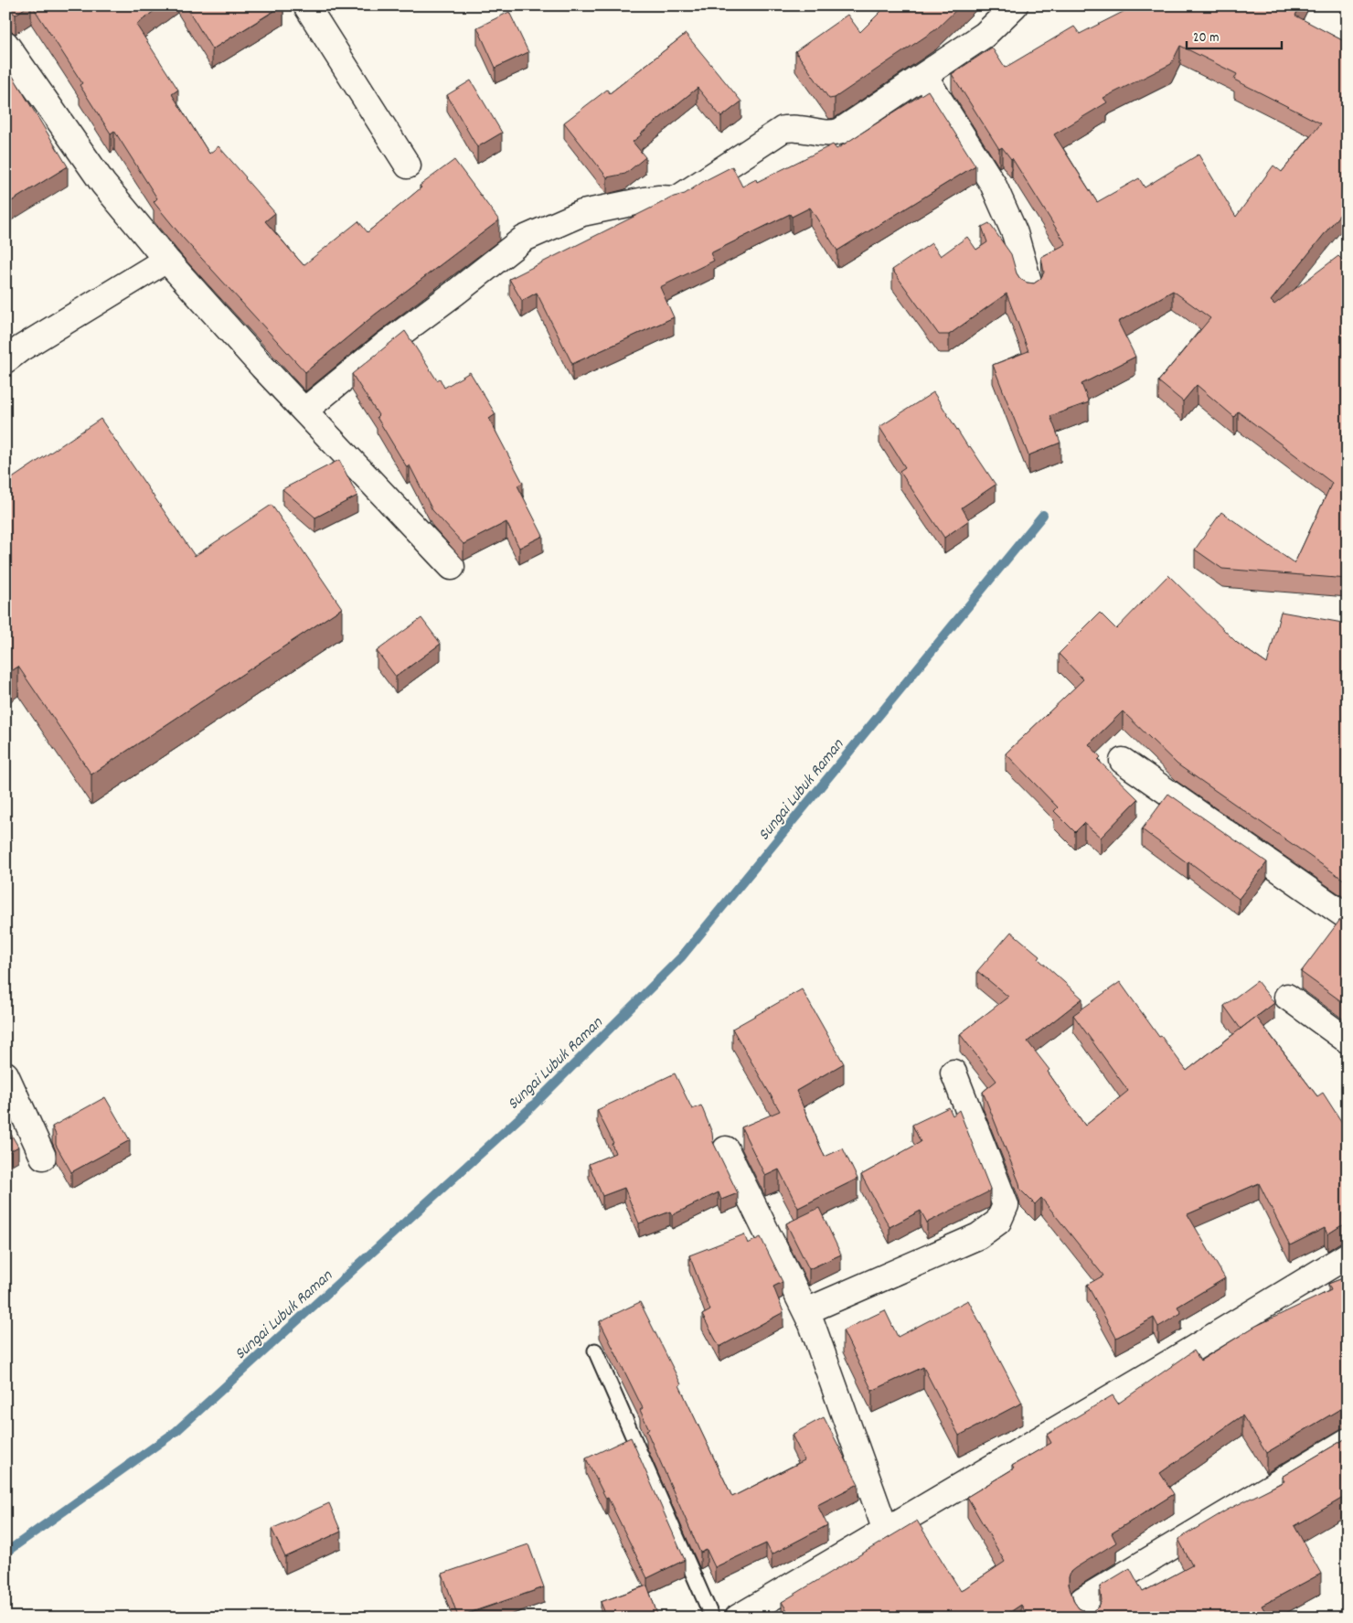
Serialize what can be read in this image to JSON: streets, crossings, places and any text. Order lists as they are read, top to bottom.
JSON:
{
  "water": ["Sungai Lubuk Raman"],
  "scale_bar": "20 m"
}
